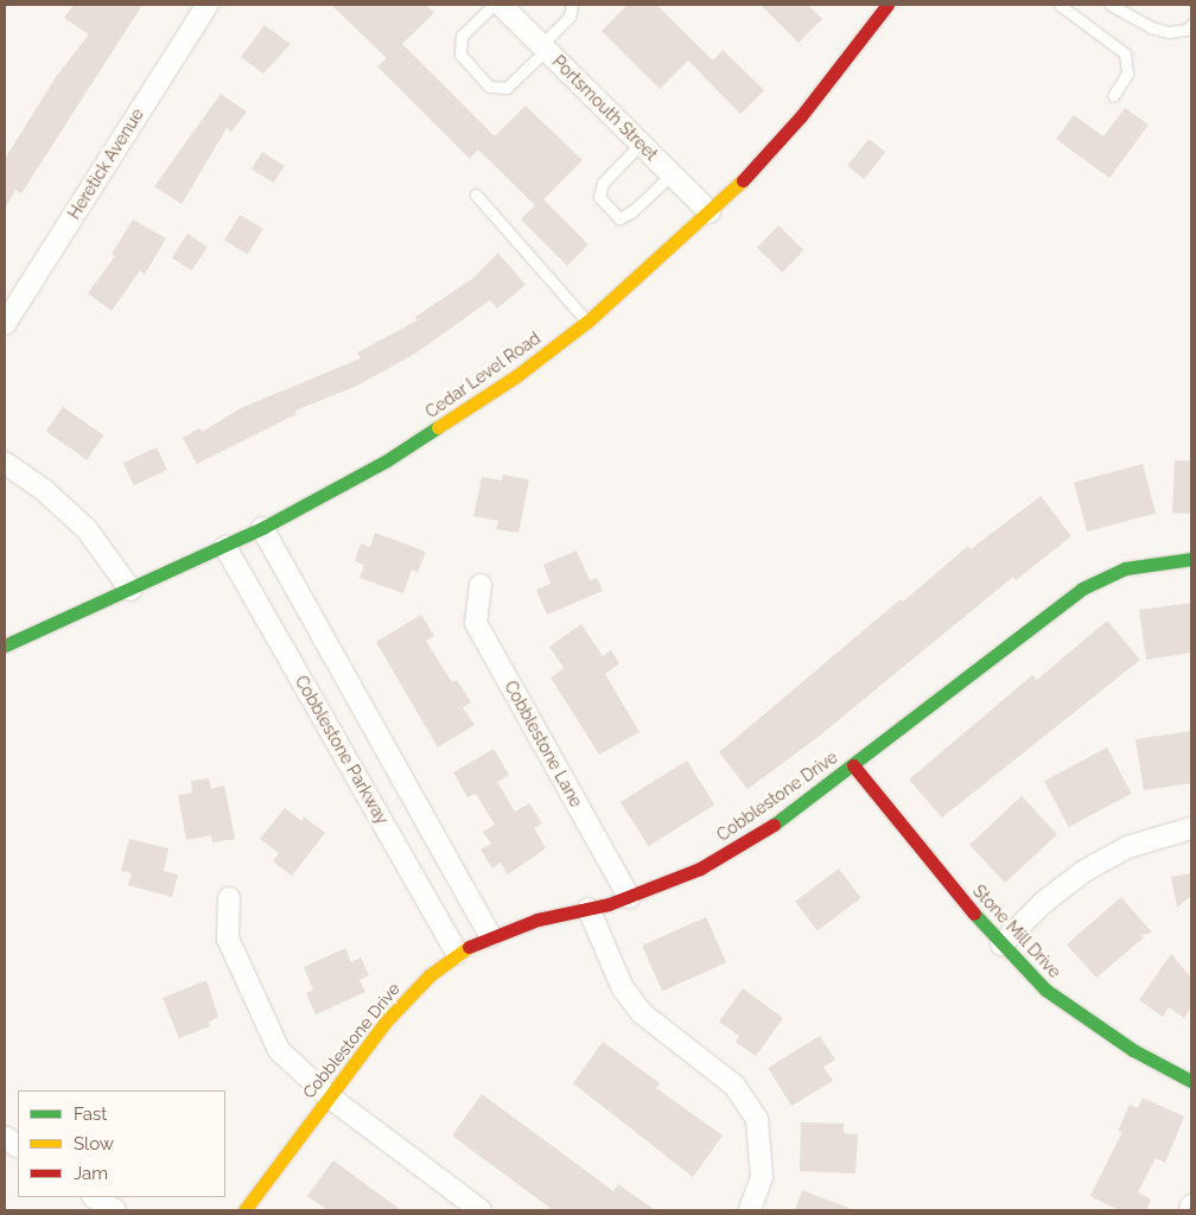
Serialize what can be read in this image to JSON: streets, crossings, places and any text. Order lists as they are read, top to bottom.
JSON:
{
  "streets": {
    "street": [
      "Portsmouth Street",
      "Heretick Avenue",
      "Cedar Level Road",
      "Cobblestone Lane",
      "Cobblestone Parkway",
      "Cobblestone Drive",
      "Stone Mill Drive"
    ]
  },
  "crossings": [
    ["Portsmouth Street", "Cedar Level Road"],
    ["Cedar Level Road", "Cobblestone Parkway"],
    ["Cobblestone Lane", "Cobblestone Drive"],
    ["Cobblestone Parkway", "Cobblestone Drive"],
    ["Cobblestone Drive", "Stone Mill Drive"]
  ],
  "legend": ["Fast", "Slow", "Jam"]
}
